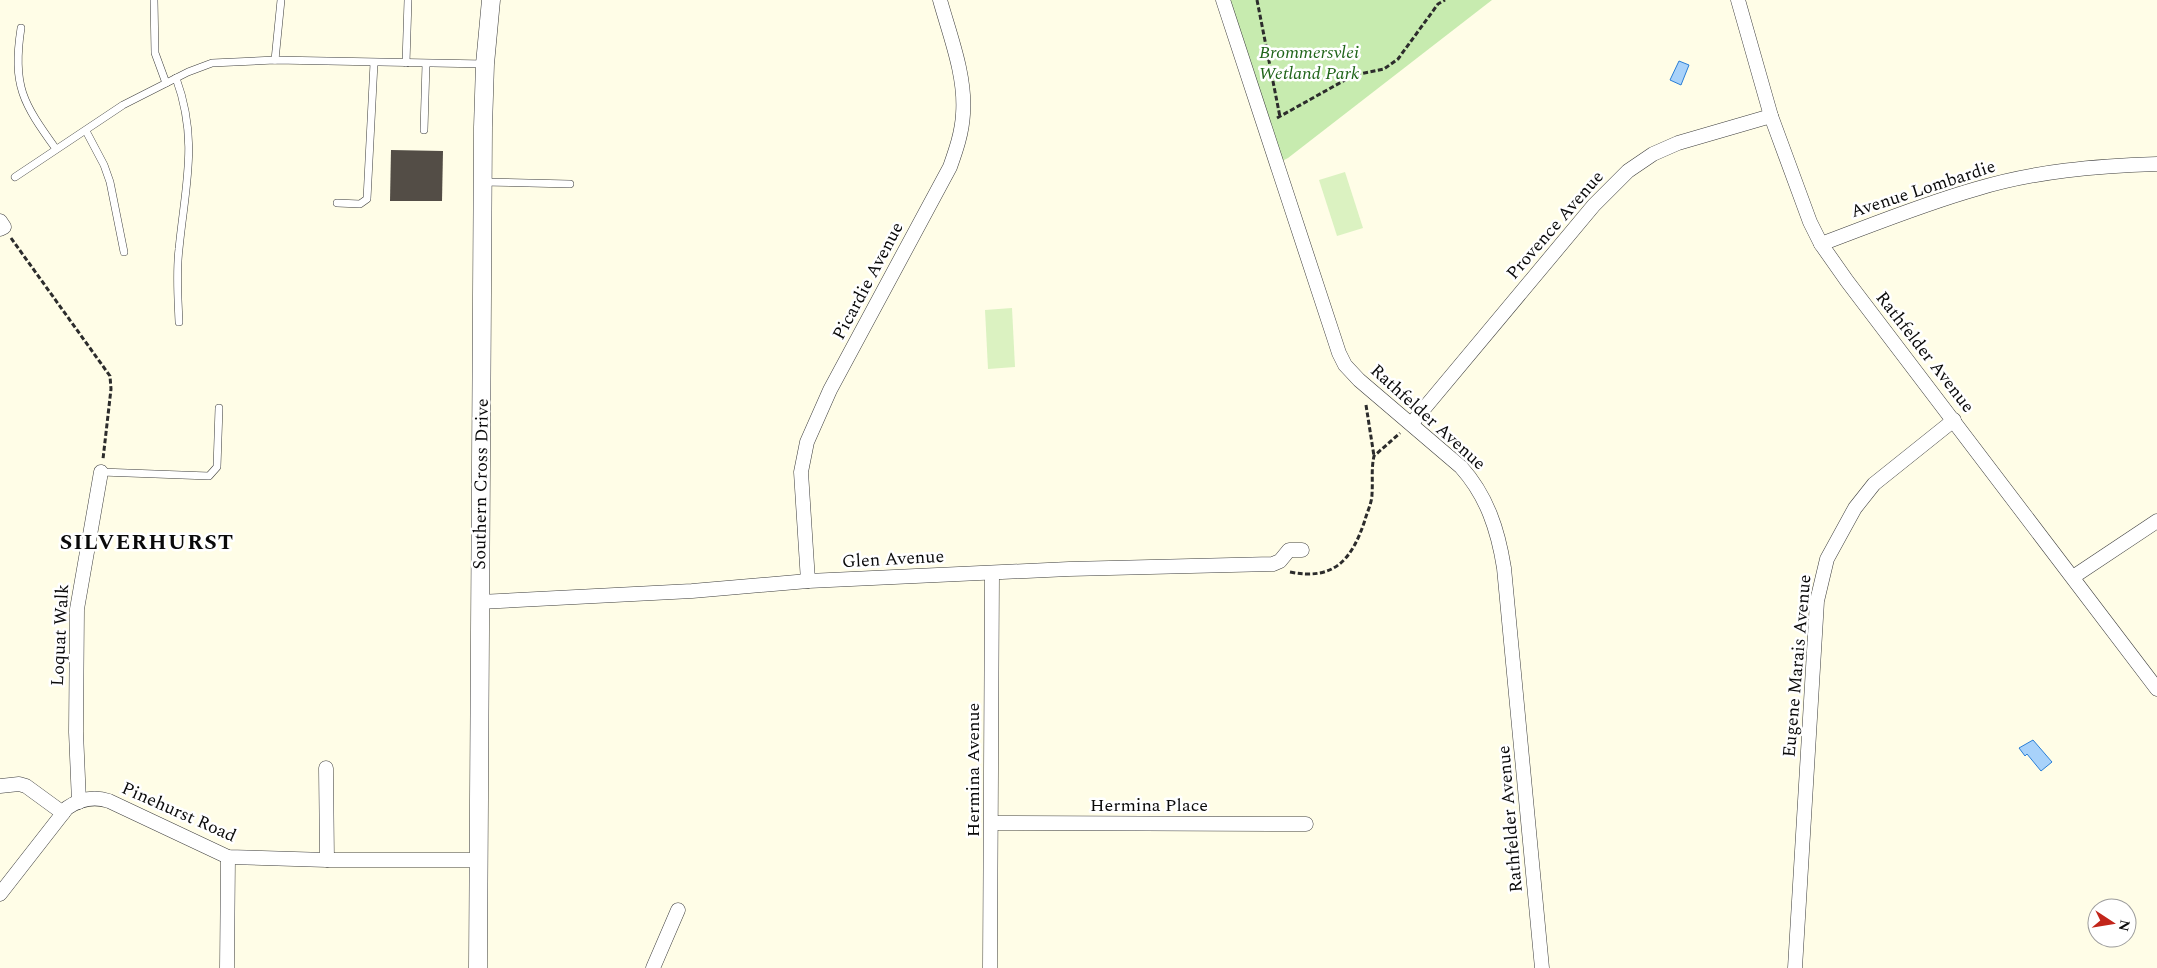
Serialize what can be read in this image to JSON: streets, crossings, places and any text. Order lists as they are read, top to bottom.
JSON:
{
  "streets": {
    "street": [
      "Avenue Lombardie",
      "Provence Avenue",
      "Picardie Avenue",
      "Rathfelder Avenue",
      "Southern Cross Drive",
      "Glen Avenue",
      "Loquat Walk",
      "Eugene Marais Avenue",
      "Hermina Avenue",
      "Hermina Place",
      "Pinehurst Road"
    ]
  },
  "crossings": [
    ["Avenue Lombardie", "Rathfelder Avenue"],
    ["Provence Avenue", "Rathfelder Avenue"],
    ["Picardie Avenue", "Glen Avenue"],
    ["Rathfelder Avenue", "Eugene Marais Avenue"],
    ["Southern Cross Drive", "Glen Avenue"],
    ["Southern Cross Drive", "Pinehurst Road"],
    ["Glen Avenue", "Hermina Avenue"],
    ["Loquat Walk", "Pinehurst Road"],
    ["Hermina Avenue", "Hermina Place"]
  ],
  "districts": ["SILVERHURST"],
  "parks": ["Brommersvlei Wetland Park"],
  "north": "right"
}
